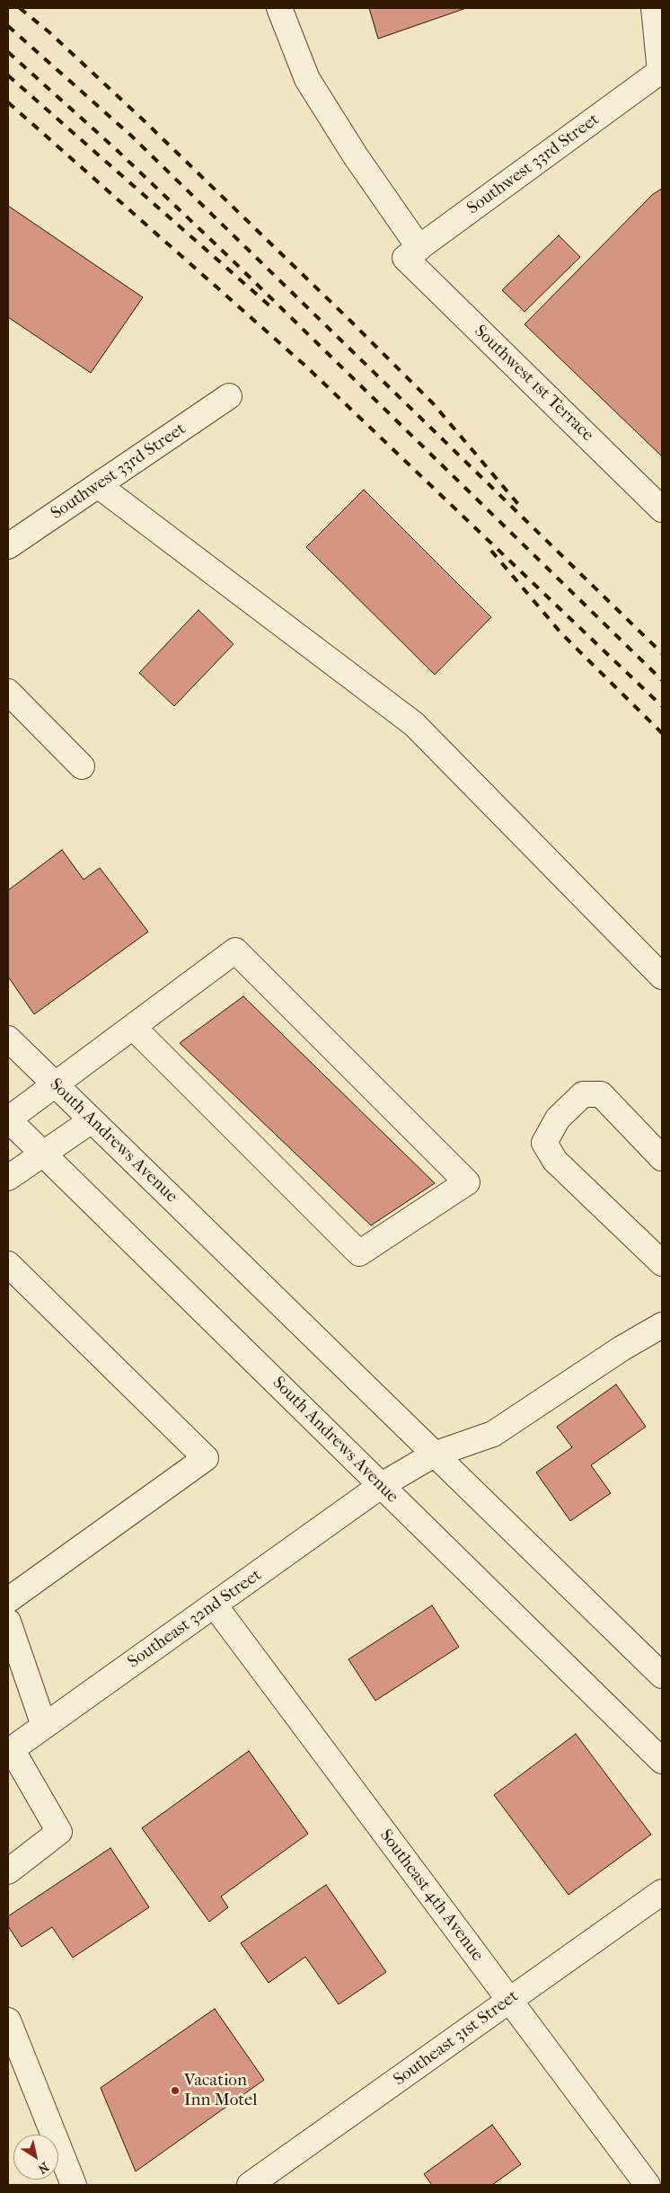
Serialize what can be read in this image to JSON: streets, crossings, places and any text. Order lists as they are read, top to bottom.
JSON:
{
  "streets": {
    "street": [
      "Southwest 33rd Street",
      "Southwest 1st Terrace",
      "South Andrews Avenue",
      "Southeast 32nd Street",
      "Southeast 4th Avenue",
      "Southeast 31st Street"
    ]
  },
  "crossings": [
    ["Southwest 33rd Street", "Southwest 1st Terrace"],
    ["South Andrews Avenue", "Southeast 32nd Street"],
    ["Southeast 32nd Street", "Southeast 4th Avenue"],
    ["Southeast 4th Avenue", "Southeast 31st Street"]
  ],
  "places": ["Vacation Inn Motel"],
  "north": "bottom right"
}
